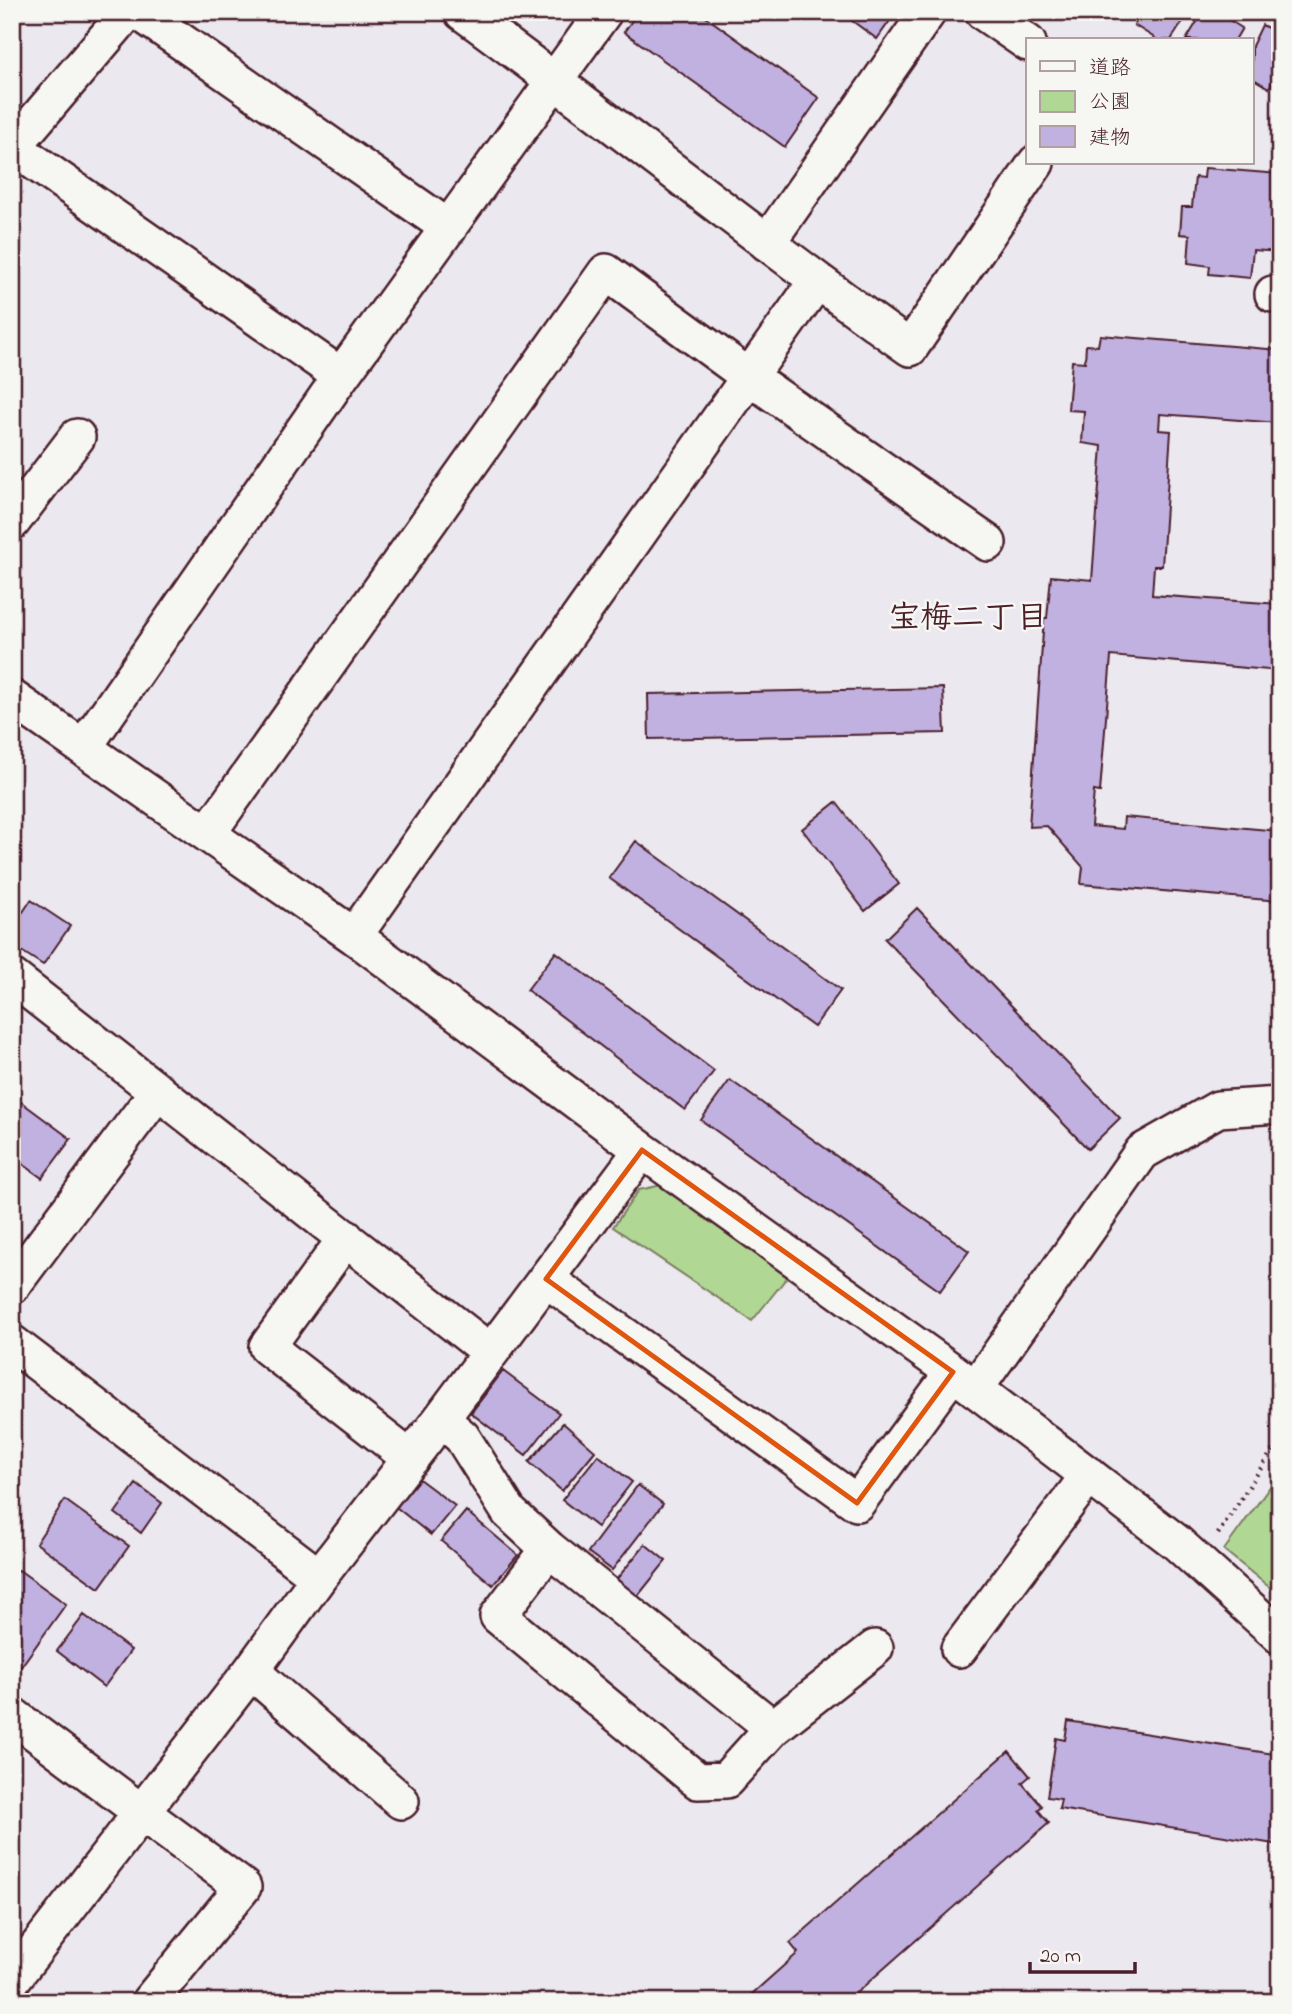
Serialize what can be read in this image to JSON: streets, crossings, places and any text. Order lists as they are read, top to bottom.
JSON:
{
  "districts": ["宝梅二丁目"],
  "legend": ["道路", "公園", "建物"],
  "scale_bar": "20 m"
}
